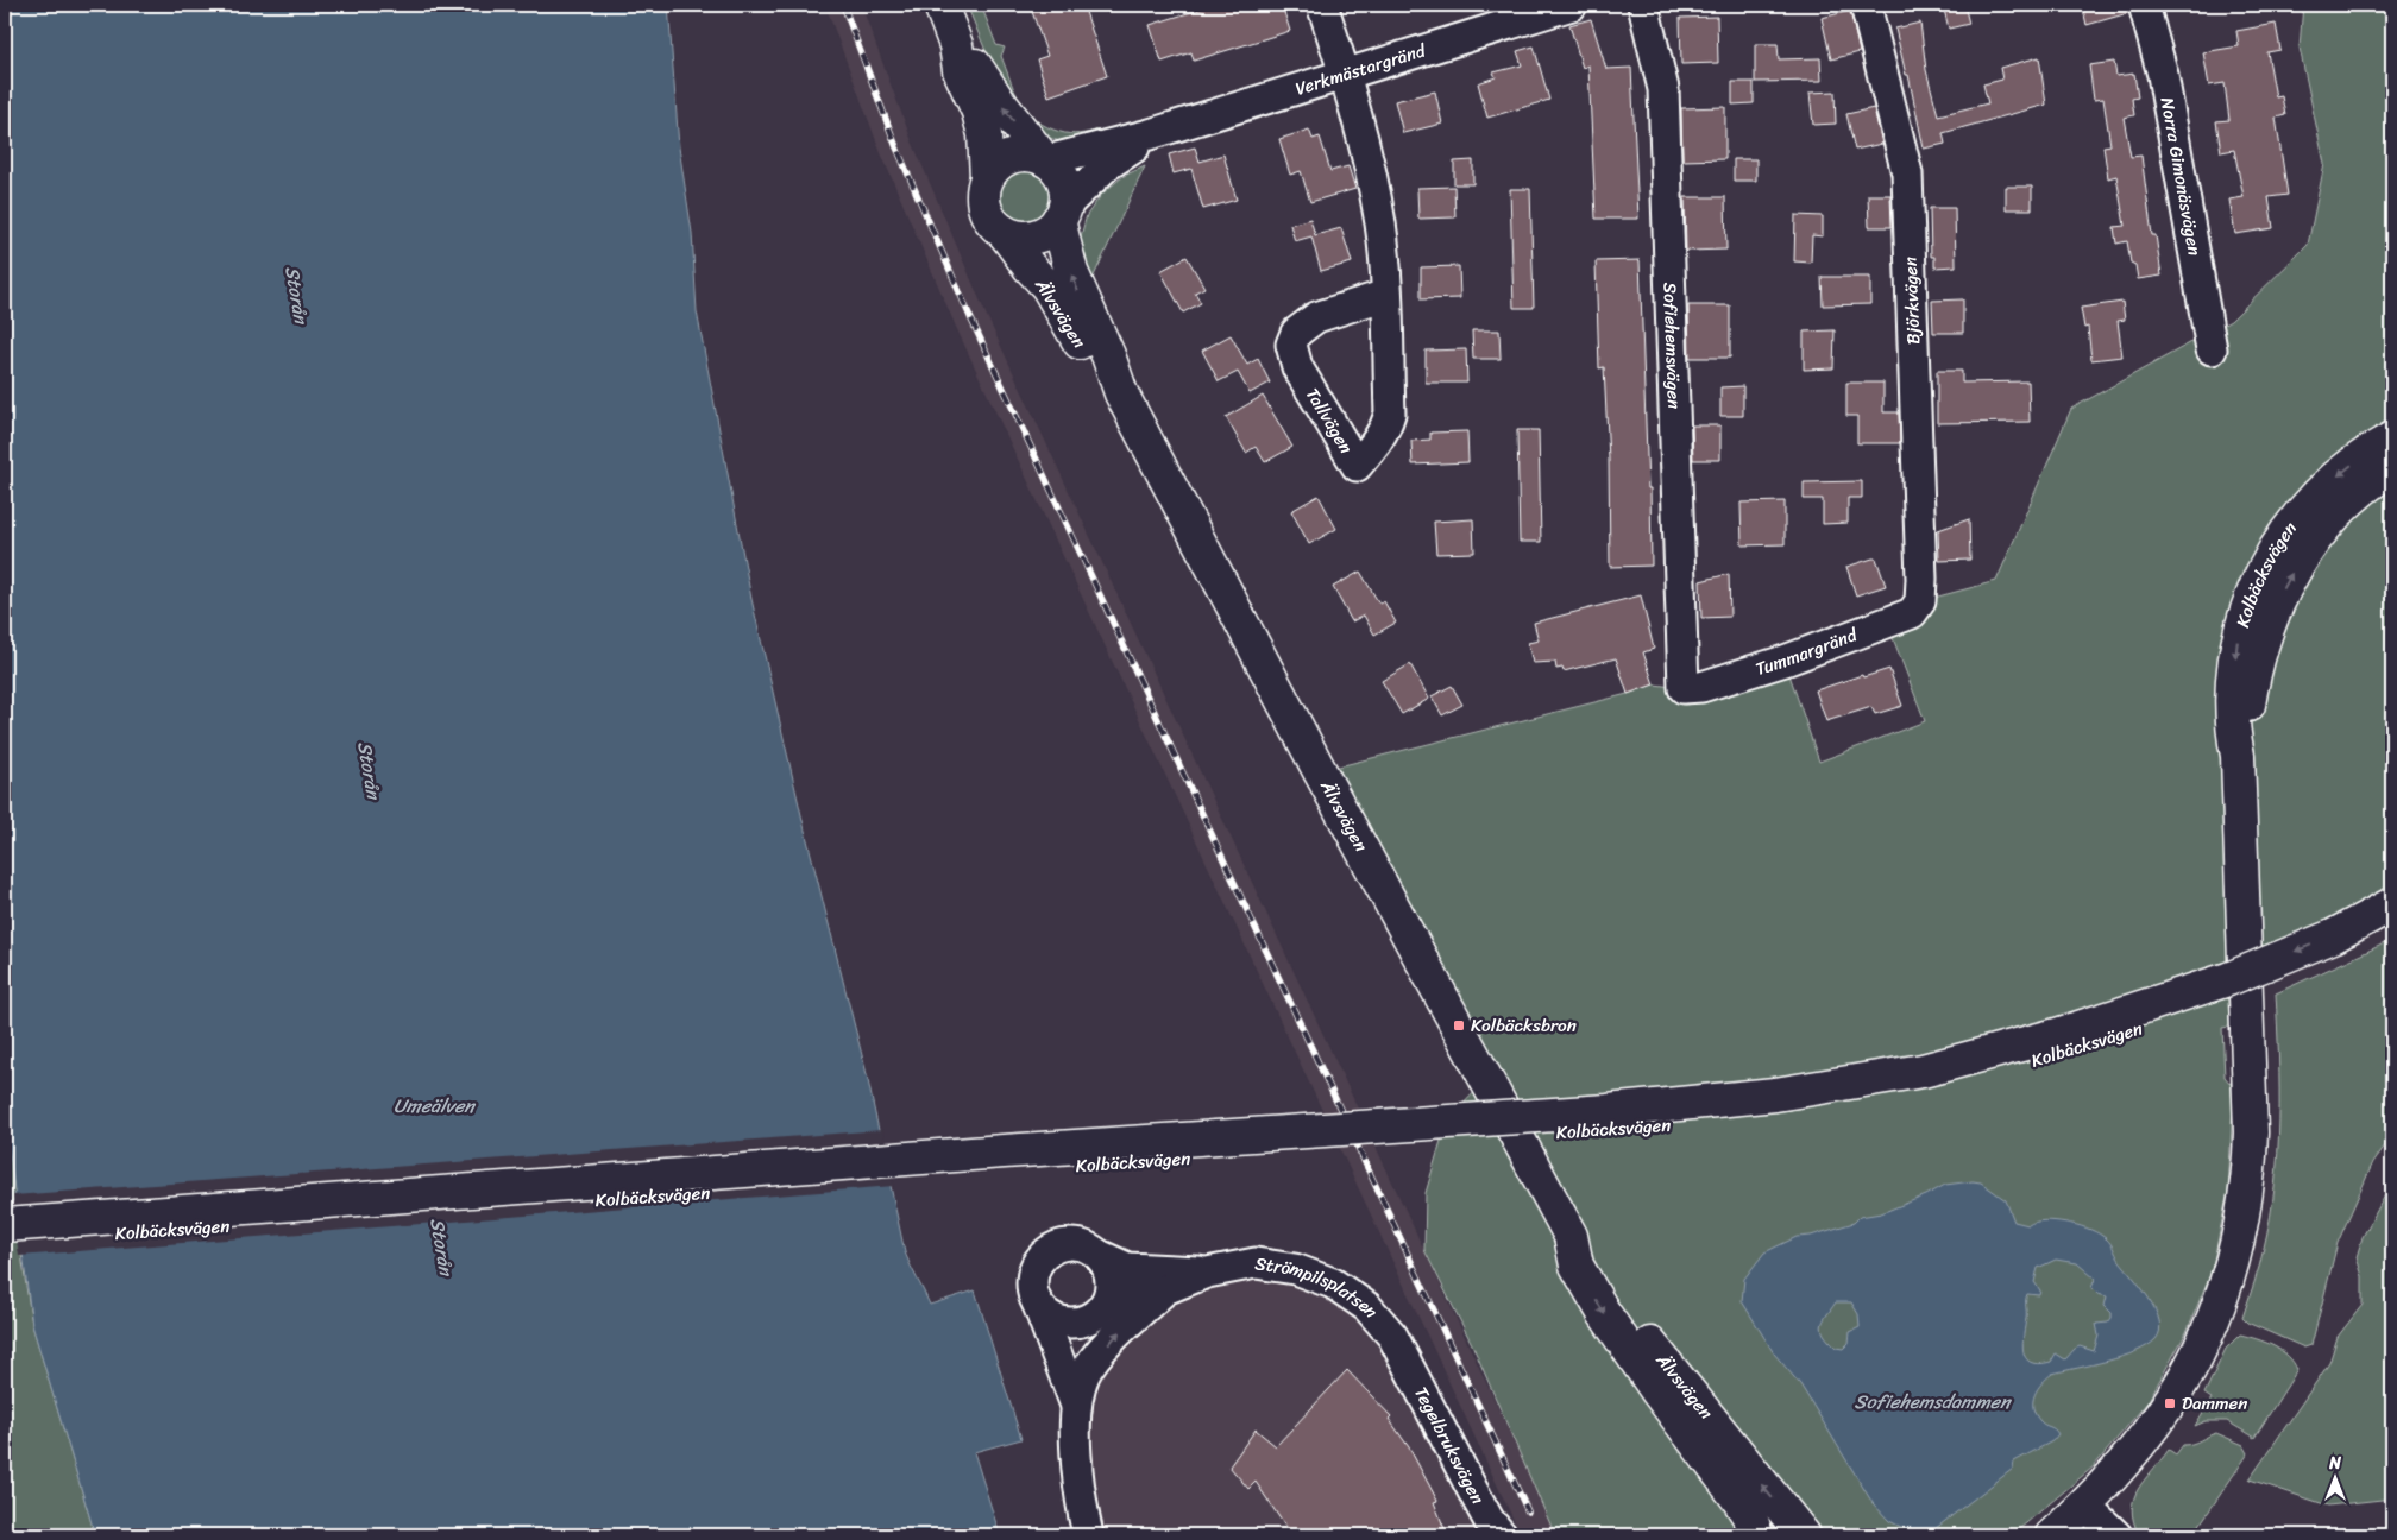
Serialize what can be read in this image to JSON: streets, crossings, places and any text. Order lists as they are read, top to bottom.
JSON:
{
  "streets": {
    "main road": ["Älvsvägen", "Kolbäcksvägen"],
    "street": [
      "Verkmästargränd",
      "Norra Gimonäsvägen",
      "Björkvägen",
      "Sofiehemsvägen",
      "Tallvägen",
      "Tummargränd",
      "Strömpilsplatsen",
      "Tegelbruksvägen"
    ]
  },
  "crossings": [
    ["Verkmästargränd", "Älvsvägen"],
    ["Verkmästargränd", "Tallvägen"],
    ["Björkvägen", "Tummargränd"],
    ["Sofiehemsvägen", "Tummargränd"],
    ["Strömpilsplatsen", "Tegelbruksvägen"]
  ],
  "water": ["Storån", "Umeälven", "Sofiehemsdammen"],
  "places": {
    "transit": ["Kolbäcksbron", "Dammen"]
  },
  "north": "top"
}
